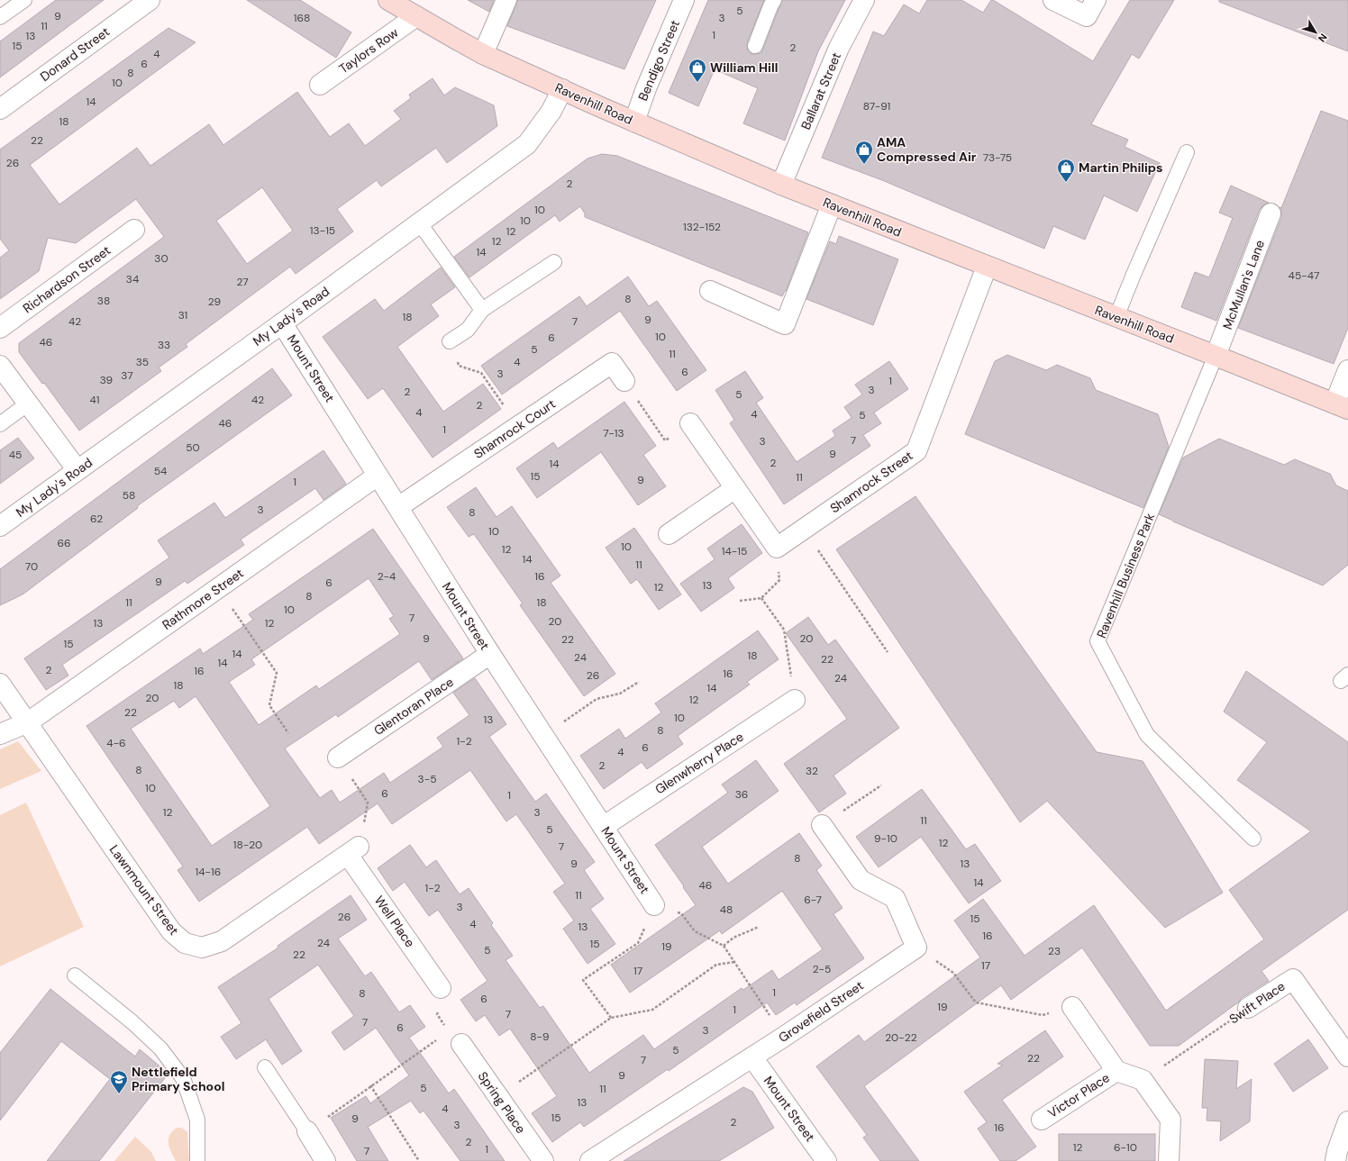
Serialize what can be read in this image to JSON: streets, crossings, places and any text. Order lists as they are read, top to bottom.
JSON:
{
  "streets": {
    "main road": ["Ravenhill Road"],
    "street": [
      "Taylors Row",
      "Donard Street",
      "Bendigo Street",
      "Ballarat Street",
      "Richardson Street",
      "McMullan's Lane",
      "My Lady's Road",
      "Mount Street",
      "Shamrock Court",
      "Shamrock Street",
      "Rathmore Street",
      "Glentoran Place",
      "Glenwherry Place",
      "Lawnmount Street",
      "Well Place",
      "Swift Place",
      "Grovefield Street",
      "Victor Place",
      "Spring Place"
    ],
    "lane": ["Ravenhill Business Park"]
  },
  "crossings": [
    ["Taylors Row", "Ravenhill Road"],
    ["Bendigo Street", "Ravenhill Road"],
    ["Ballarat Street", "Ravenhill Road"],
    ["Ravenhill Road", "McMullan's Lane"],
    ["Ravenhill Road", "My Lady's Road"],
    ["Ravenhill Road", "Shamrock Street"],
    ["Ravenhill Road", "Ravenhill Business Park"],
    ["McMullan's Lane", "Ravenhill Business Park"],
    ["My Lady's Road", "Mount Street"],
    ["Mount Street", "Shamrock Court"],
    ["Mount Street", "Rathmore Street"],
    ["Mount Street", "Glentoran Place"],
    ["Mount Street", "Glenwherry Place"],
    ["Mount Street", "Grovefield Street"],
    ["Rathmore Street", "Lawnmount Street"],
    ["Lawnmount Street", "Well Place"],
    ["Swift Place", "Victor Place"]
  ],
  "places": {
    "shop": ["William Hill", "AMA Compressed Air", "Martin Philips"],
    "school or university": ["Nettlefield Primary School"]
  },
  "house_numbers": [
    "5",
    "9",
    "168",
    "3",
    "11",
    "1",
    "13",
    "15",
    "2",
    "4",
    "6",
    "8",
    "10",
    "14",
    "87-91",
    "18",
    "22",
    "73-75",
    "26",
    "2",
    "10",
    "10",
    "132-152",
    "13-15",
    "12",
    "12",
    "14",
    "30",
    "45-47",
    "34",
    "27",
    "8",
    "38",
    "29",
    "31",
    "18",
    "9",
    "42",
    "7",
    "10",
    "6",
    "46",
    "33",
    "5",
    "11",
    "35",
    "4",
    "6",
    "3",
    "37",
    "39",
    "1",
    "3",
    "2",
    "5",
    "41",
    "42",
    "2",
    "4",
    "4",
    "5",
    "46",
    "1",
    "7-13",
    "7",
    "3",
    "50",
    "9",
    "45",
    "2",
    "14",
    "54",
    "15",
    "11",
    "9",
    "1",
    "58",
    "3",
    "8",
    "62",
    "10",
    "66",
    "10",
    "12",
    "14-15",
    "14",
    "11",
    "70",
    "2-4",
    "16",
    "9",
    "6",
    "13",
    "12",
    "8",
    "11",
    "18",
    "10",
    "7",
    "20",
    "13",
    "12",
    "9",
    "20",
    "22",
    "15",
    "14",
    "18",
    "24",
    "22",
    "14",
    "2",
    "16",
    "16",
    "26",
    "24",
    "18",
    "14",
    "20",
    "12",
    "22",
    "10",
    "13",
    "8",
    "1-2",
    "4-6",
    "6",
    "4",
    "2",
    "8",
    "32",
    "3-5",
    "10",
    "6",
    "36",
    "1",
    "12",
    "3",
    "11",
    "5",
    "9-10",
    "12",
    "18-20",
    "7",
    "8",
    "9",
    "13",
    "14-16",
    "14",
    "46",
    "1-2",
    "11",
    "6-7",
    "3",
    "48",
    "26",
    "15",
    "4",
    "13",
    "16",
    "24",
    "15",
    "19",
    "5",
    "23",
    "22",
    "17",
    "2-5",
    "17",
    "1",
    "8",
    "6",
    "19",
    "1",
    "7",
    "7",
    "6",
    "3",
    "8-9",
    "20-22",
    "5",
    "22",
    "7",
    "9",
    "5",
    "11",
    "13",
    "4",
    "15",
    "9",
    "2",
    "3",
    "16",
    "2",
    "12",
    "6-10",
    "1",
    "7"
  ],
  "north": "bottom right"
}
